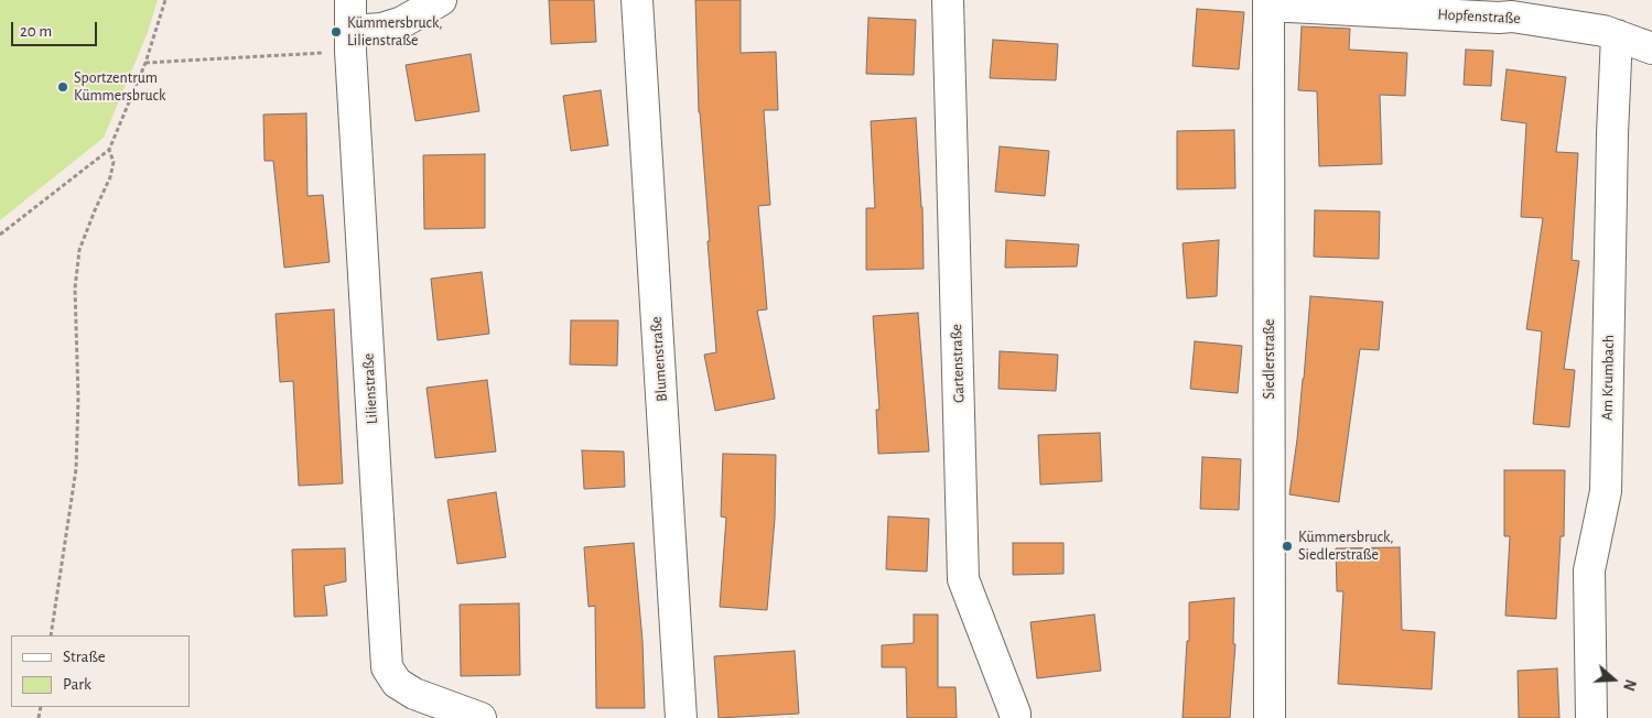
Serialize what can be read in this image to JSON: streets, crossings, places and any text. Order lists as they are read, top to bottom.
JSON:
{
  "streets": {
    "street": [
      "Hopfenstraße",
      "Blumenstraße",
      "Siedlerstraße",
      "Gartenstraße",
      "Am Krumbach",
      "Lilienstraße"
    ]
  },
  "crossings": [
    ["Hopfenstraße", "Siedlerstraße"],
    ["Hopfenstraße", "Am Krumbach"]
  ],
  "places": ["Kümmersbruck, Lilienstraße", "Sportzentrum Kümmersbruck", "Kümmersbruck, Siedlerstraße"],
  "legend": ["Straße", "Park"],
  "scale_bar": "20 m",
  "north": "right"
}
